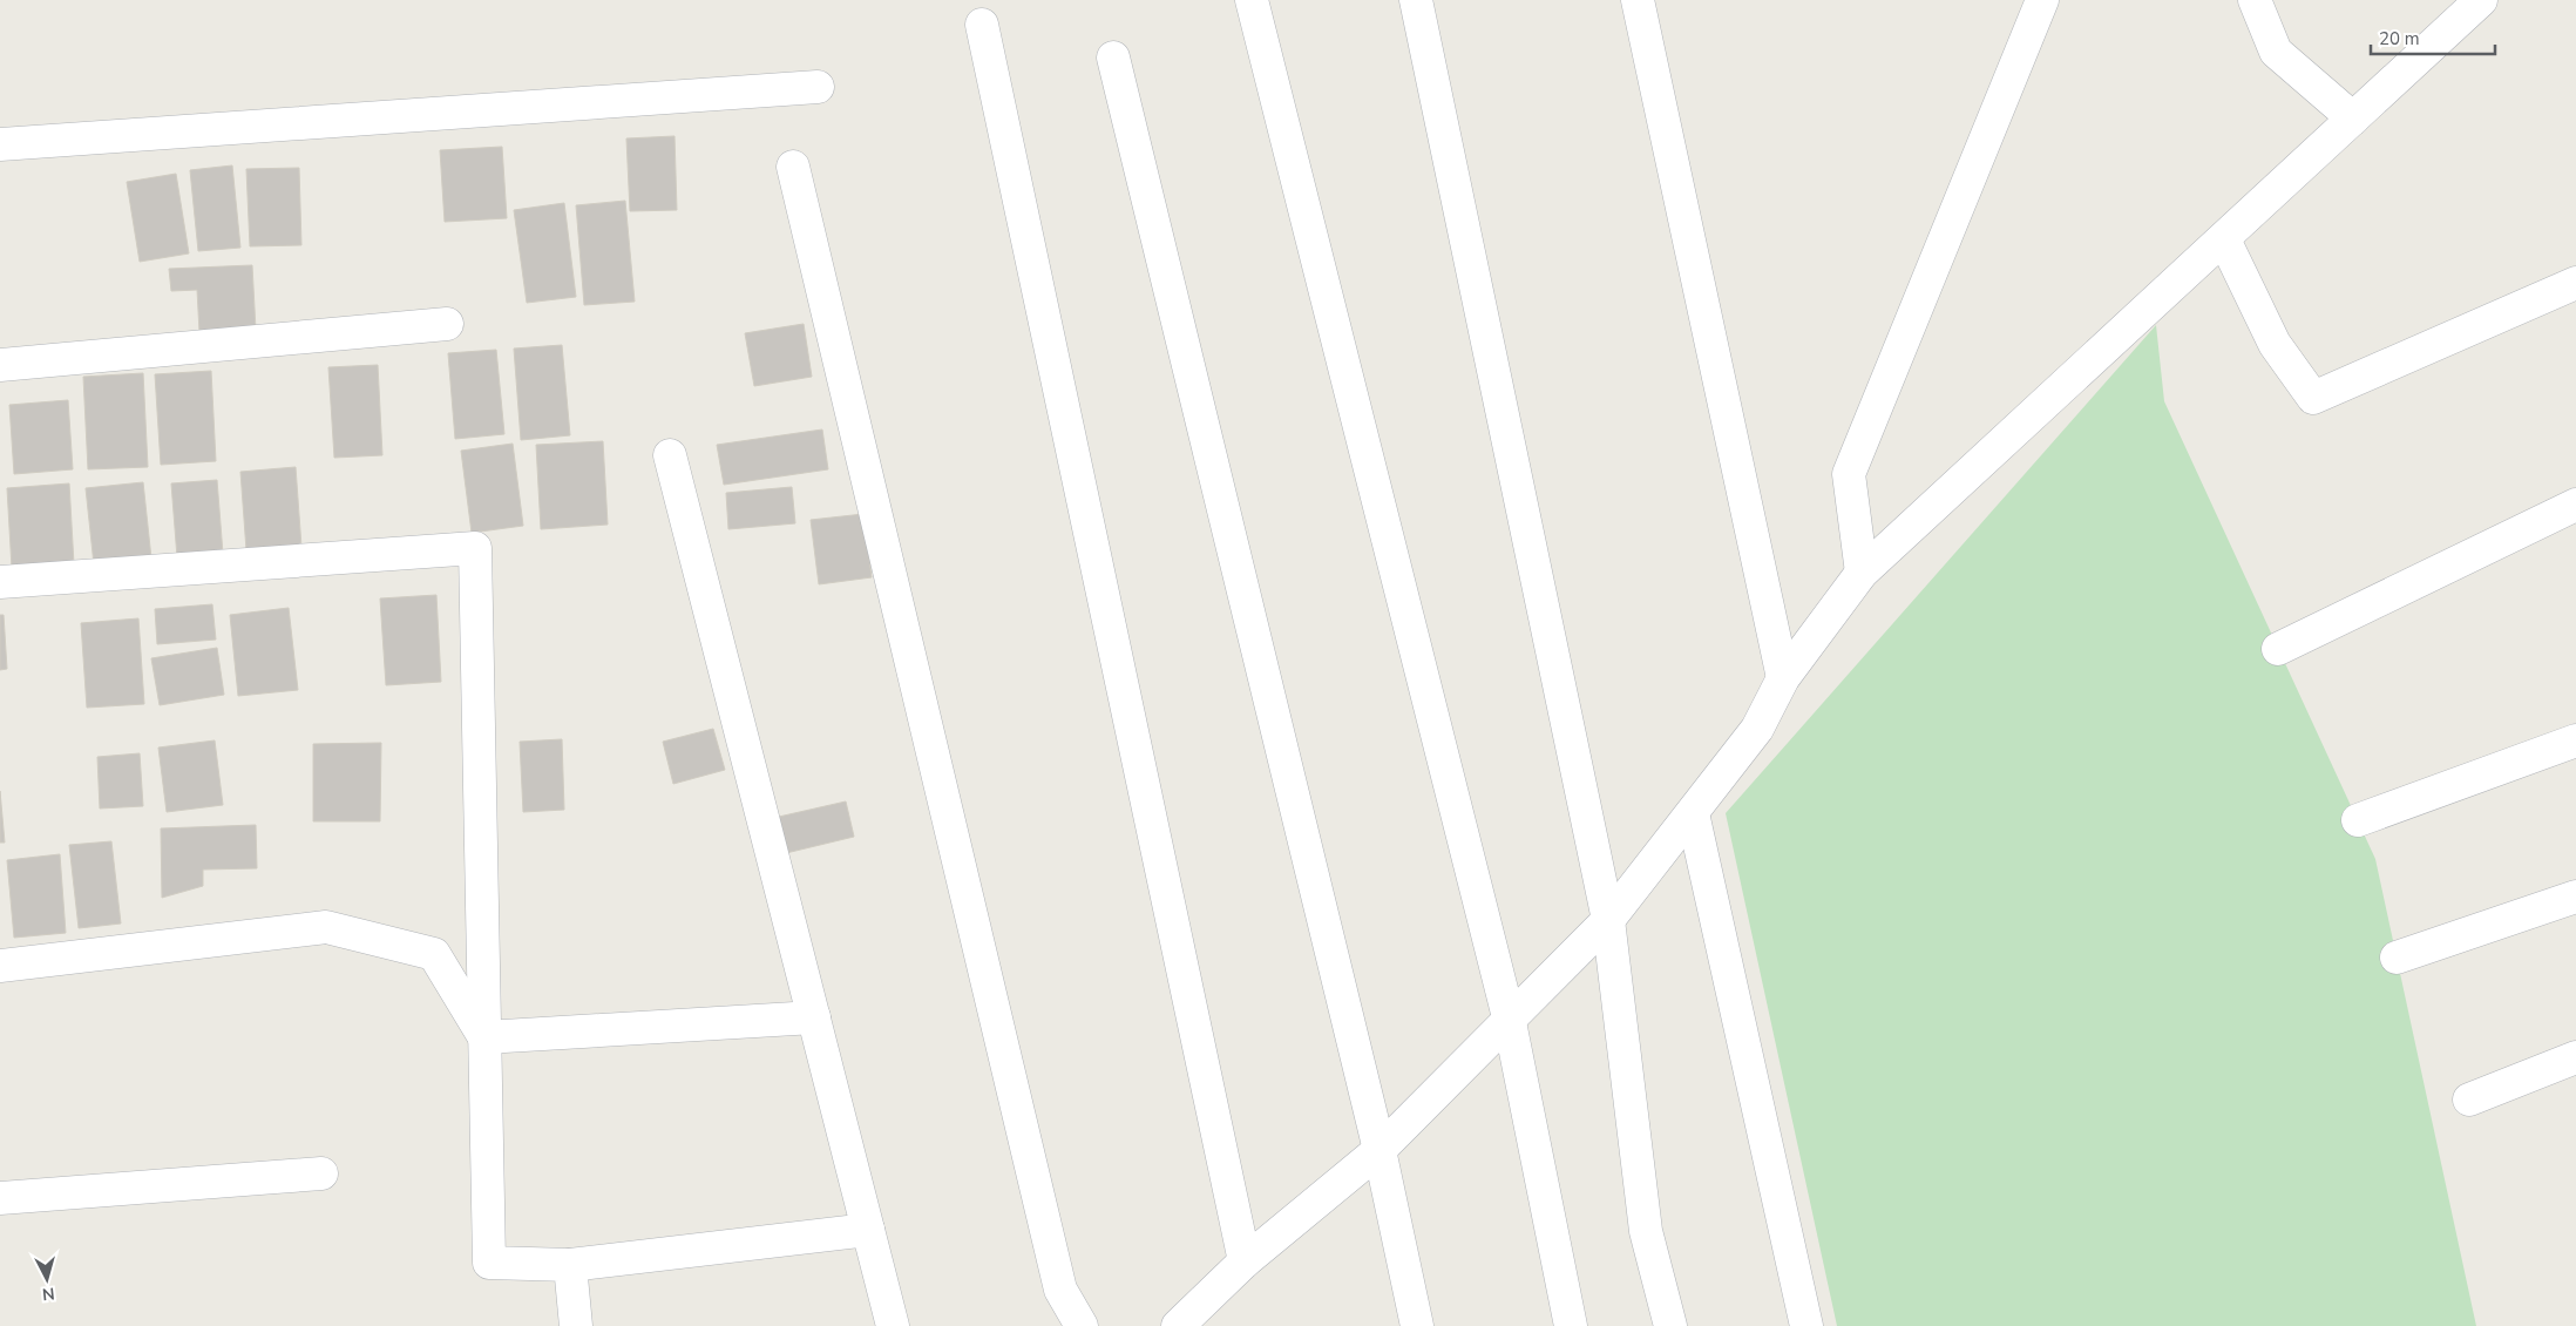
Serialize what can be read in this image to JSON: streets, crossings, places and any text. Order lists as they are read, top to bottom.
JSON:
{
  "scale_bar": "20 m",
  "north": "bottom"
}
